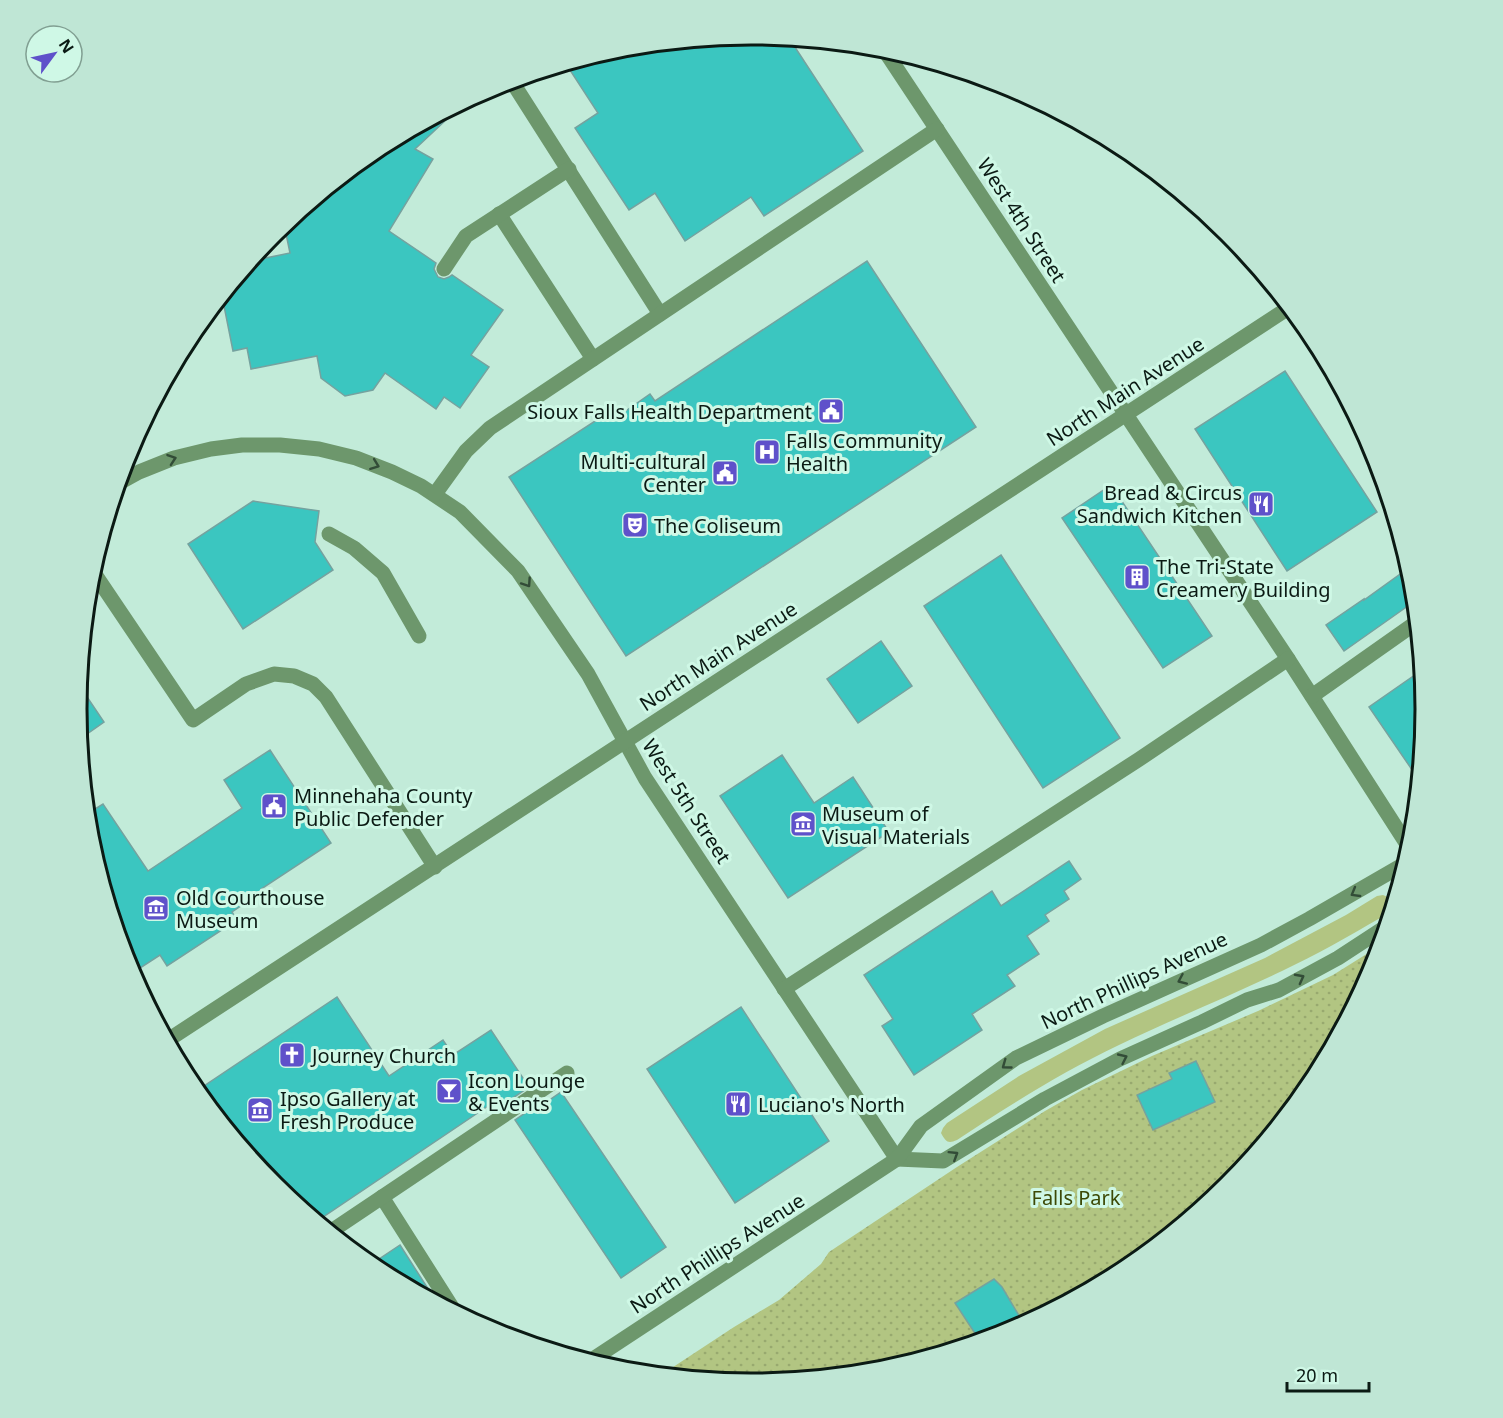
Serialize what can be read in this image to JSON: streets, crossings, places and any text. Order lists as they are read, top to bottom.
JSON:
{
  "streets": {
    "street": [
      "West 4th Street",
      "North Main Avenue",
      "West 5th Street",
      "North Phillips Avenue"
    ]
  },
  "crossings": [
    ["West 4th Street", "North Main Avenue"],
    ["North Main Avenue", "West 5th Street"],
    ["West 5th Street", "North Phillips Avenue"]
  ],
  "one_way": ["West 5th Street"],
  "parks": ["Falls Park"],
  "places": {
    "public building": ["Sioux Falls Health Department", "Multi-cultural Center", "Minnehaha County Public Defender"],
    "hospital": ["Falls Community Health"],
    "restaurant": ["Bread & Circus Sandwich Kitchen", "Luciano's North"],
    "theatre": ["The Coliseum"],
    "building": ["The Tri-State Creamery Building"],
    "museum": ["Museum of Visual Materials", "Old Courthouse Museum", "Ipso Gallery at Fresh Produce"],
    "church": ["Journey Church"],
    "bar": ["Icon Lounge & Events"]
  },
  "scale_bar": "20 m",
  "north": "top right"
}
